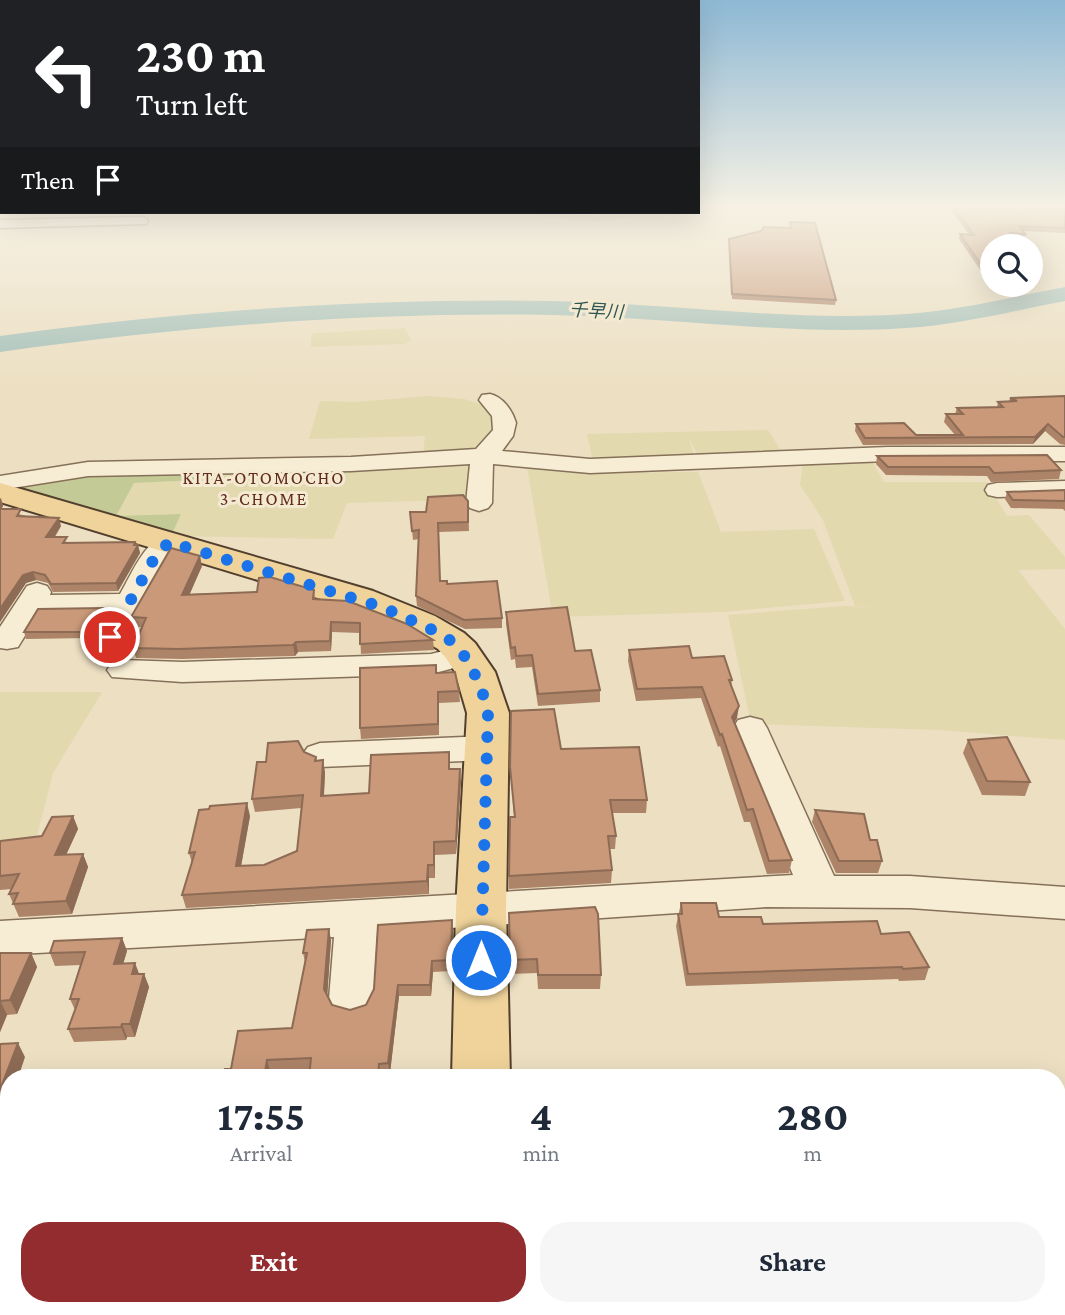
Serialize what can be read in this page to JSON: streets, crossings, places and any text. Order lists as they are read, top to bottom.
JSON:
{
  "districts": ["KITA-OTOMOCHO 3-CHOME"],
  "water": ["千早川"],
  "page": {
    "turn": ["230 m", "Turn left"],
    "then": "Then",
    "eta": [
      "17:55",
      "Arrival",
      "4",
      "min",
      "280",
      "m"
    ],
    "buttons": ["Exit", "Share"]
  }
}
